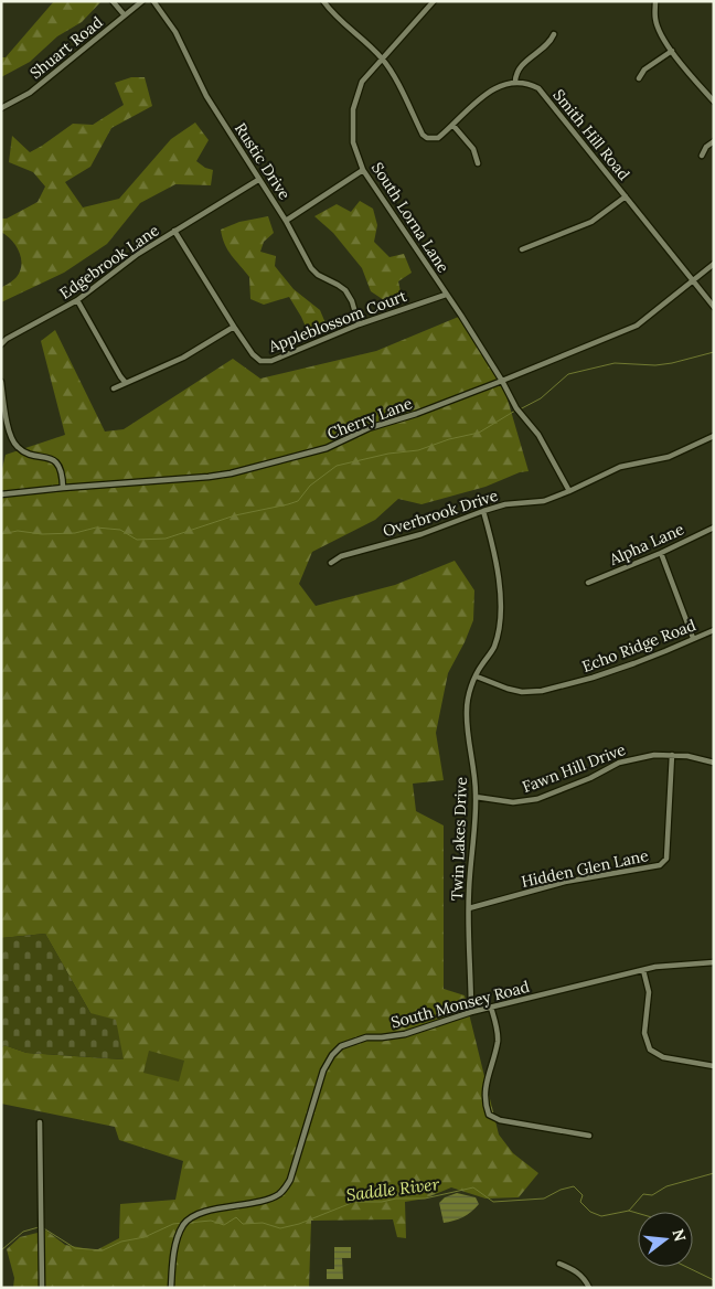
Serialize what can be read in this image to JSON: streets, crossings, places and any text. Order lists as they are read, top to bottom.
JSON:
{
  "streets": {
    "street": [
      "Shuart Road",
      "Smith Hill Road",
      "Rustic Drive",
      "South Lorna Lane",
      "Edgebrook Lane",
      "Appleblossom Court",
      "Cherry Lane",
      "Overbrook Drive",
      "Alpha Lane",
      "Echo Ridge Road",
      "Fawn Hill Drive",
      "Twin Lakes Drive",
      "Hidden Glen Lane",
      "South Monsey Road"
    ]
  },
  "crossings": [
    ["Smith Hill Road", "Cherry Lane"],
    ["Rustic Drive", "Edgebrook Lane"],
    ["Rustic Drive", "Appleblossom Court"],
    ["South Lorna Lane", "Appleblossom Court"],
    ["South Lorna Lane", "Cherry Lane"],
    ["South Lorna Lane", "Overbrook Drive"],
    ["Edgebrook Lane", "Appleblossom Court"],
    ["Overbrook Drive", "Twin Lakes Drive"],
    ["Echo Ridge Road", "Twin Lakes Drive"],
    ["Fawn Hill Drive", "Twin Lakes Drive"],
    ["Fawn Hill Drive", "Hidden Glen Lane"],
    ["Twin Lakes Drive", "Hidden Glen Lane"],
    ["Twin Lakes Drive", "South Monsey Road"]
  ],
  "water": ["Saddle River"],
  "north": "right"
}
